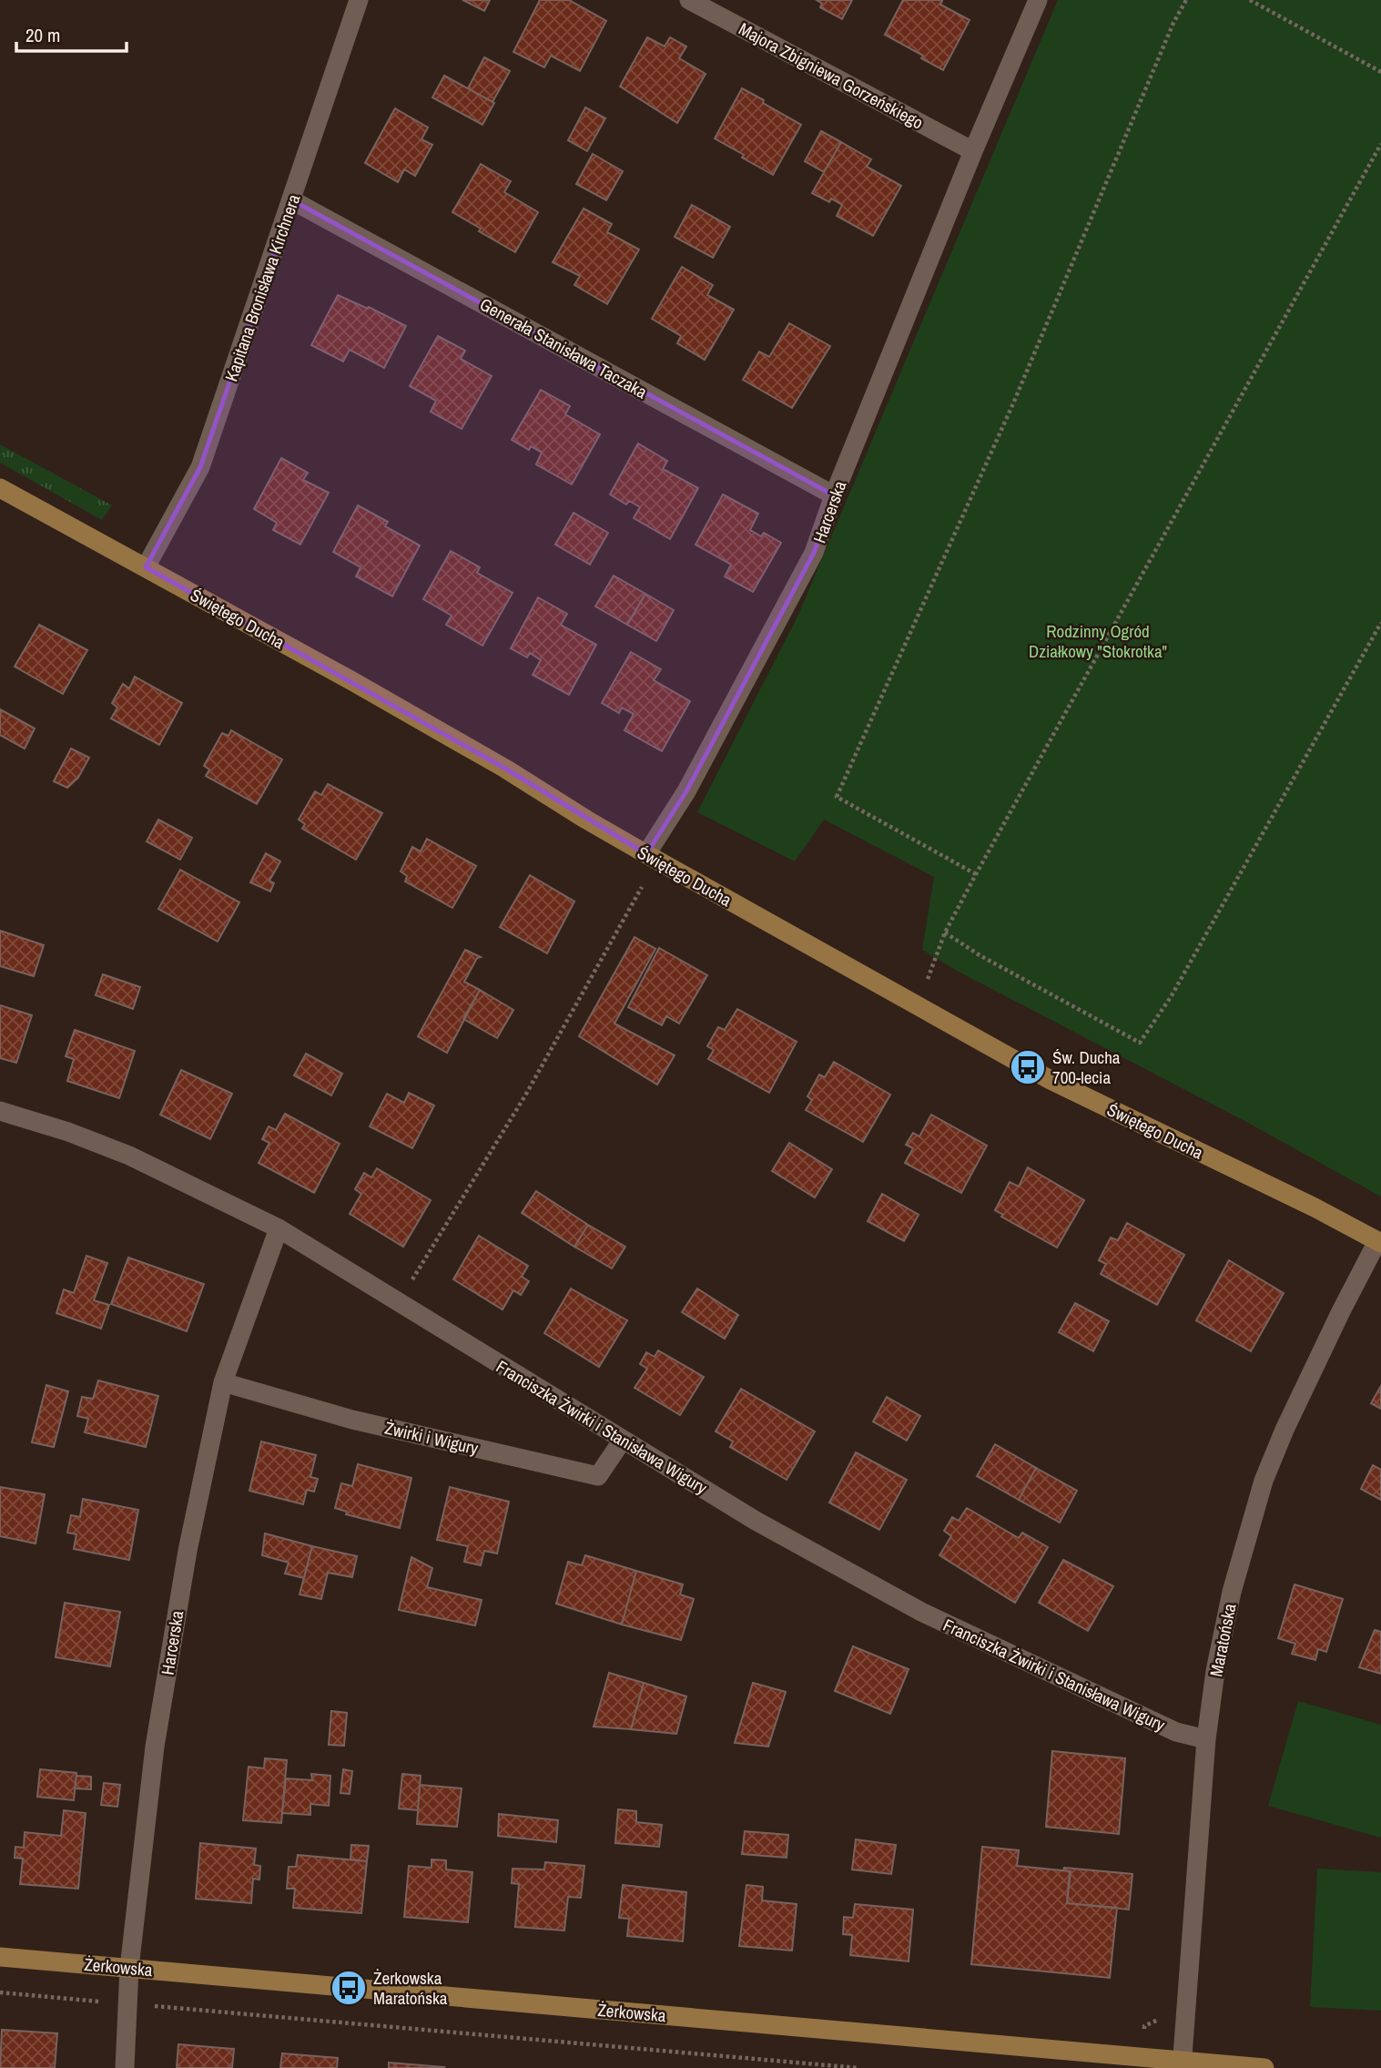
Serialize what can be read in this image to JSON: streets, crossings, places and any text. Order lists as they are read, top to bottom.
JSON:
{
  "streets": {
    "street": [
      "Majora Zbigniewa Gorzeńskiego",
      "Kapitana Bronisława Kirchnera",
      "Generała Stanisława Taczaka",
      "Harcerska",
      "Świętego Ducha",
      "Franciszka Żwirki i Stanisława Wigury",
      "Żwirki i Wigury",
      "Maratońska",
      "Żerkowska"
    ]
  },
  "crossings": [
    ["Majora Zbigniewa Gorzeńskiego", "Harcerska"],
    ["Kapitana Bronisława Kirchnera", "Generała Stanisława Taczaka"],
    ["Kapitana Bronisława Kirchnera", "Świętego Ducha"],
    ["Generała Stanisława Taczaka", "Harcerska"],
    ["Harcerska", "Świętego Ducha"],
    ["Harcerska", "Franciszka Żwirki i Stanisława Wigury"],
    ["Harcerska", "Żwirki i Wigury"],
    ["Harcerska", "Żerkowska"],
    ["Świętego Ducha", "Maratońska"],
    ["Franciszka Żwirki i Stanisława Wigury", "Żwirki i Wigury"],
    ["Franciszka Żwirki i Stanisława Wigury", "Maratońska"],
    ["Maratońska", "Żerkowska"]
  ],
  "parks": ["Rodzinny Ogród Działkowy \"Stokrotka\""],
  "places": {
    "bus stop": ["Św. Ducha 700-lecia", "Żerkowska Maratońska"]
  },
  "scale_bar": "20 m"
}
